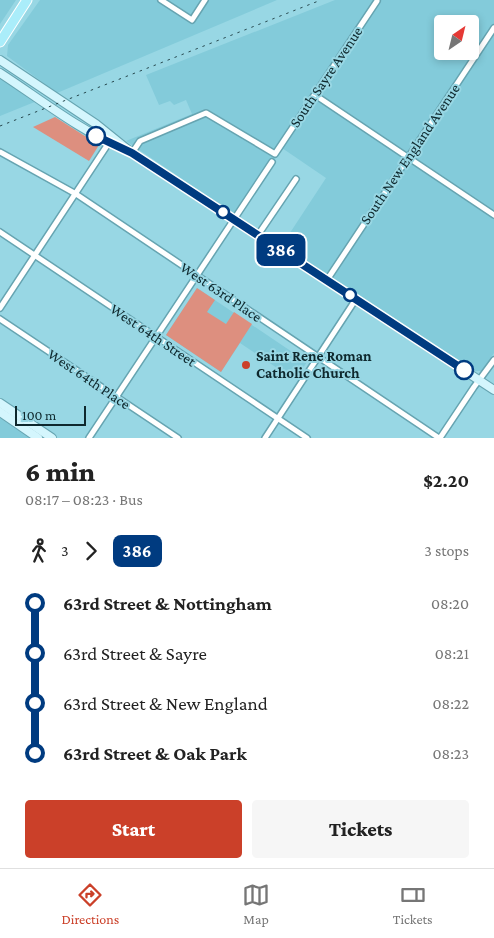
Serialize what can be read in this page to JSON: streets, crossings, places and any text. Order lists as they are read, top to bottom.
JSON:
{
  "streets": {
    "street": [
      "South Sayre Avenue",
      "South New England Avenue",
      "West 63rd Place",
      "West 64th Street",
      "West 64th Place"
    ]
  },
  "places": ["Saint Rene Roman Catholic Church"],
  "lines": ["bus line 386"],
  "scale_bar": "100 m",
  "north": "top right",
  "page": {
    "on_map": "386",
    "scale": "100 m",
    "heading": ["6 min", "08:17 – 08:23 · Bus", "$2.20"],
    "legs": ["3", "386", "3 stops"],
    "list": [
      {
        "name": "63rd Street & Nottingham",
        "value": "08:20"
      },
      {
        "name": "63rd Street & Sayre",
        "value": "08:21"
      },
      {
        "name": "63rd Street & New England",
        "value": "08:22"
      },
      {
        "name": "63rd Street & Oak Park",
        "value": "08:23"
      }
    ],
    "buttons": ["Start", "Tickets"],
    "tabs": ["Directions", "Map", "Tickets"]
  }
}
